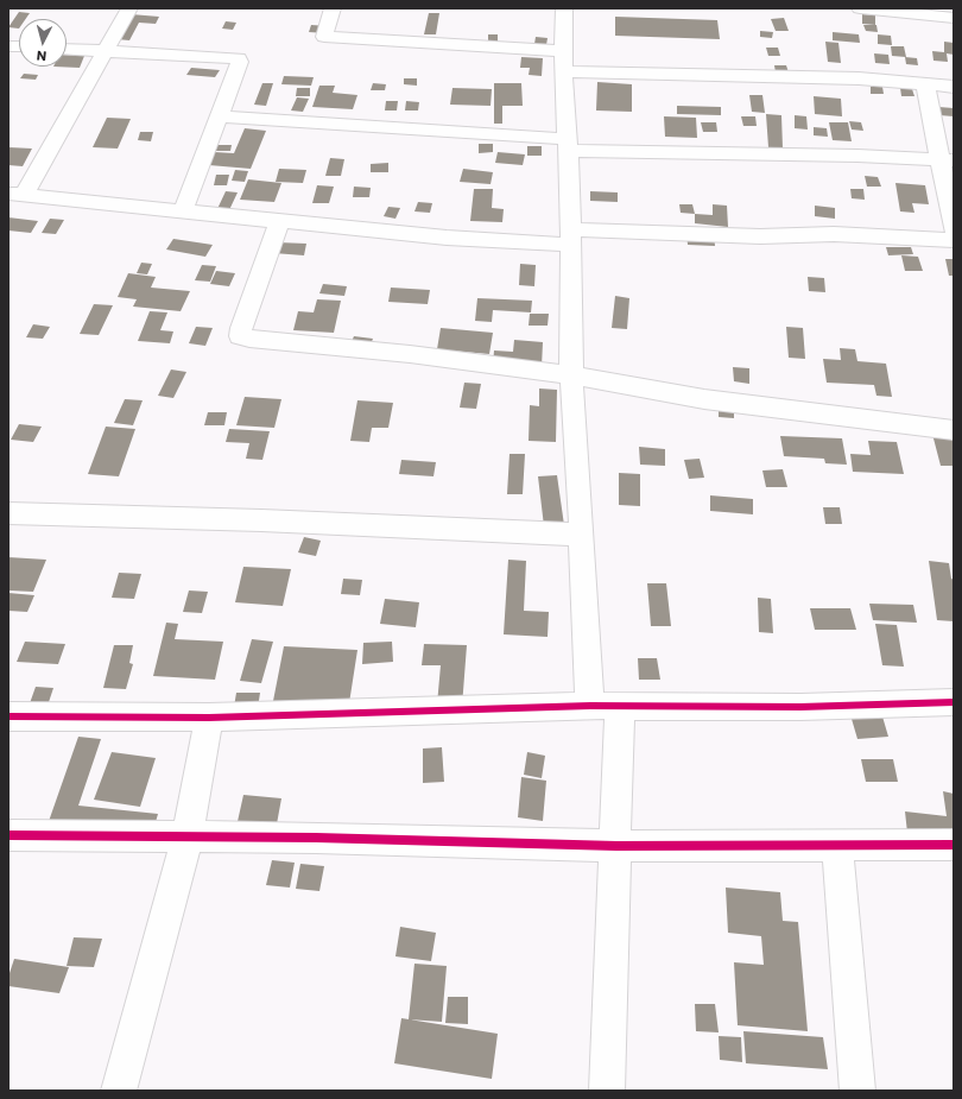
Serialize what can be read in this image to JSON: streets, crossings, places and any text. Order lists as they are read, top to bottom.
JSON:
{
  "north": "bottom"
}
